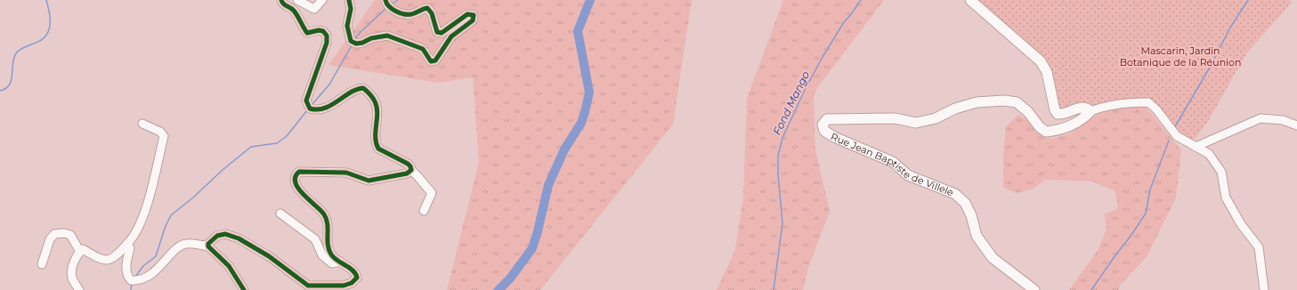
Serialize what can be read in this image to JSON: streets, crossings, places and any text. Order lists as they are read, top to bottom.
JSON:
{
  "streets": {
    "main road": ["Rue Jean Baptiste de Villele"]
  },
  "water": ["Fond Mango"],
  "parks": ["Mascarin, Jardin Botanique de la Réunion"]
}
